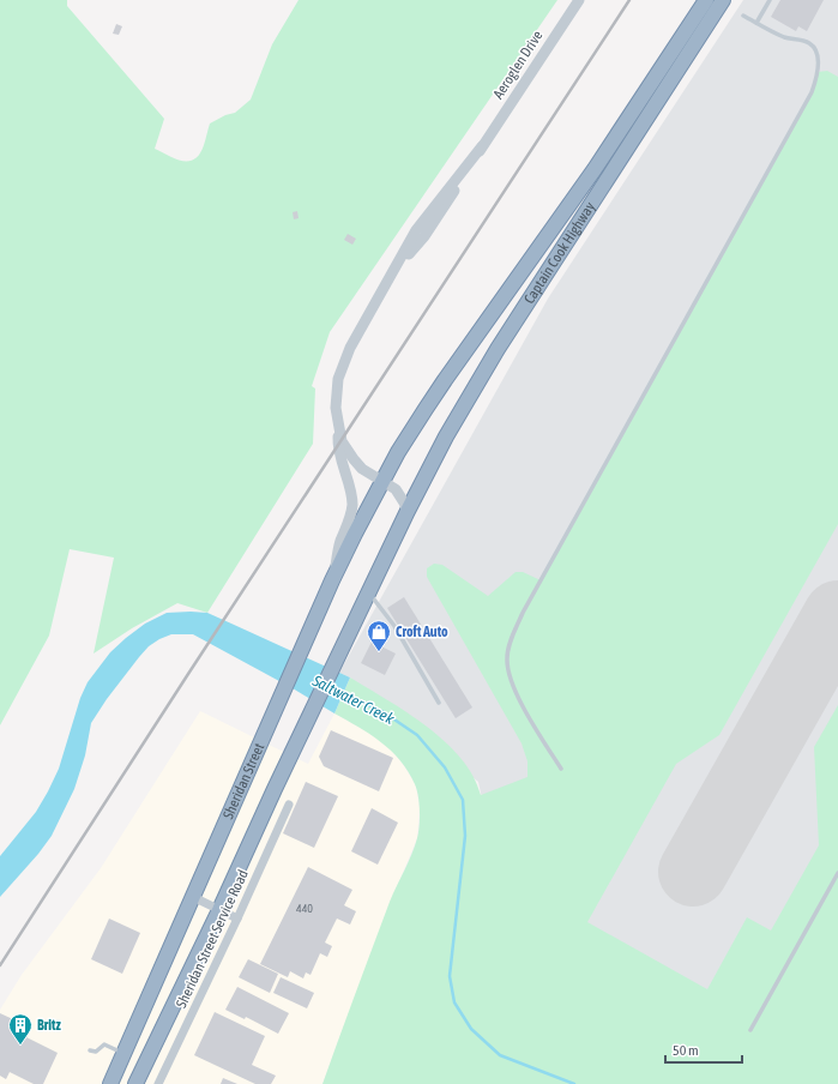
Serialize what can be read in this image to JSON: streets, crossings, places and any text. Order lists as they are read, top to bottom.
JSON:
{
  "streets": {
    "highway": ["Captain Cook Highway", "Sheridan Street"],
    "street": ["Aeroglen Drive", "Sheridan Street Service Road"]
  },
  "crossings": [
    ["Aeroglen Drive", "Captain Cook Highway"],
    ["Aeroglen Drive", "Sheridan Street"],
    ["Captain Cook Highway", "Sheridan Street"]
  ],
  "water": ["Saltwater Creek"],
  "places": {
    "shop": ["Croft Auto"],
    "building": ["Britz"]
  },
  "house_numbers": ["440"],
  "scale_bar": "50 m"
}
